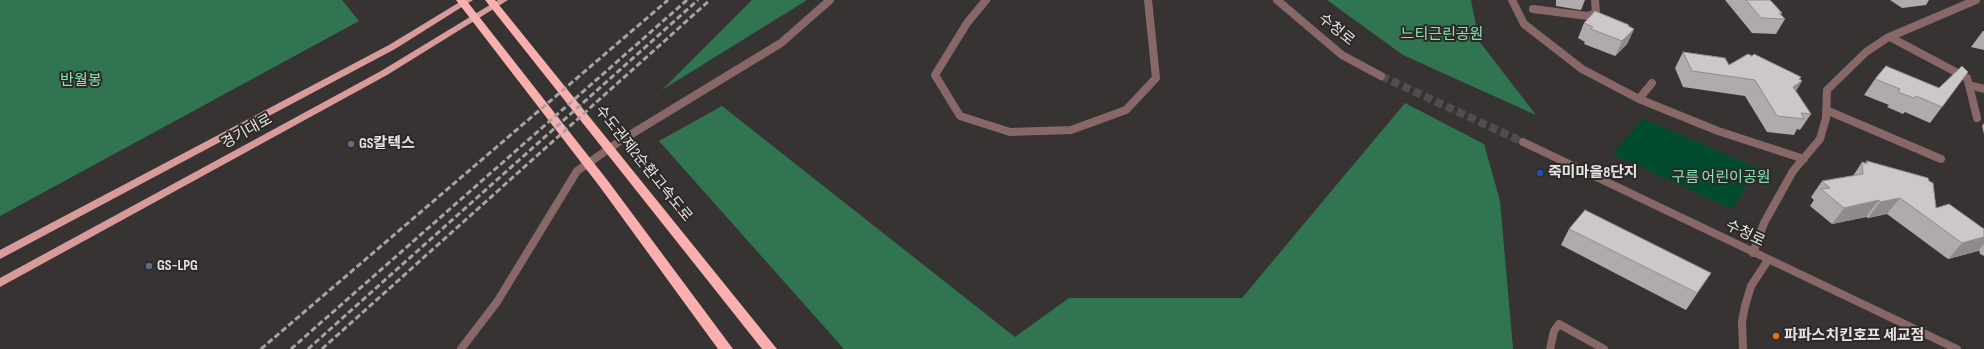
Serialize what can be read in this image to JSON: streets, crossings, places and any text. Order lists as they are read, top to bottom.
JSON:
{
  "streets": {
    "highway": ["수도권제2순환고속도로"],
    "main road": ["경기대로"],
    "street": ["수청로"]
  },
  "parks": ["느티근린공원", "반월봉", "구름 어린이공원"],
  "places": [
    "GS칼텍스",
    "죽미마을8단지",
    "GS-LPG",
    "파파스치킨호프 세교점"
  ]
}
